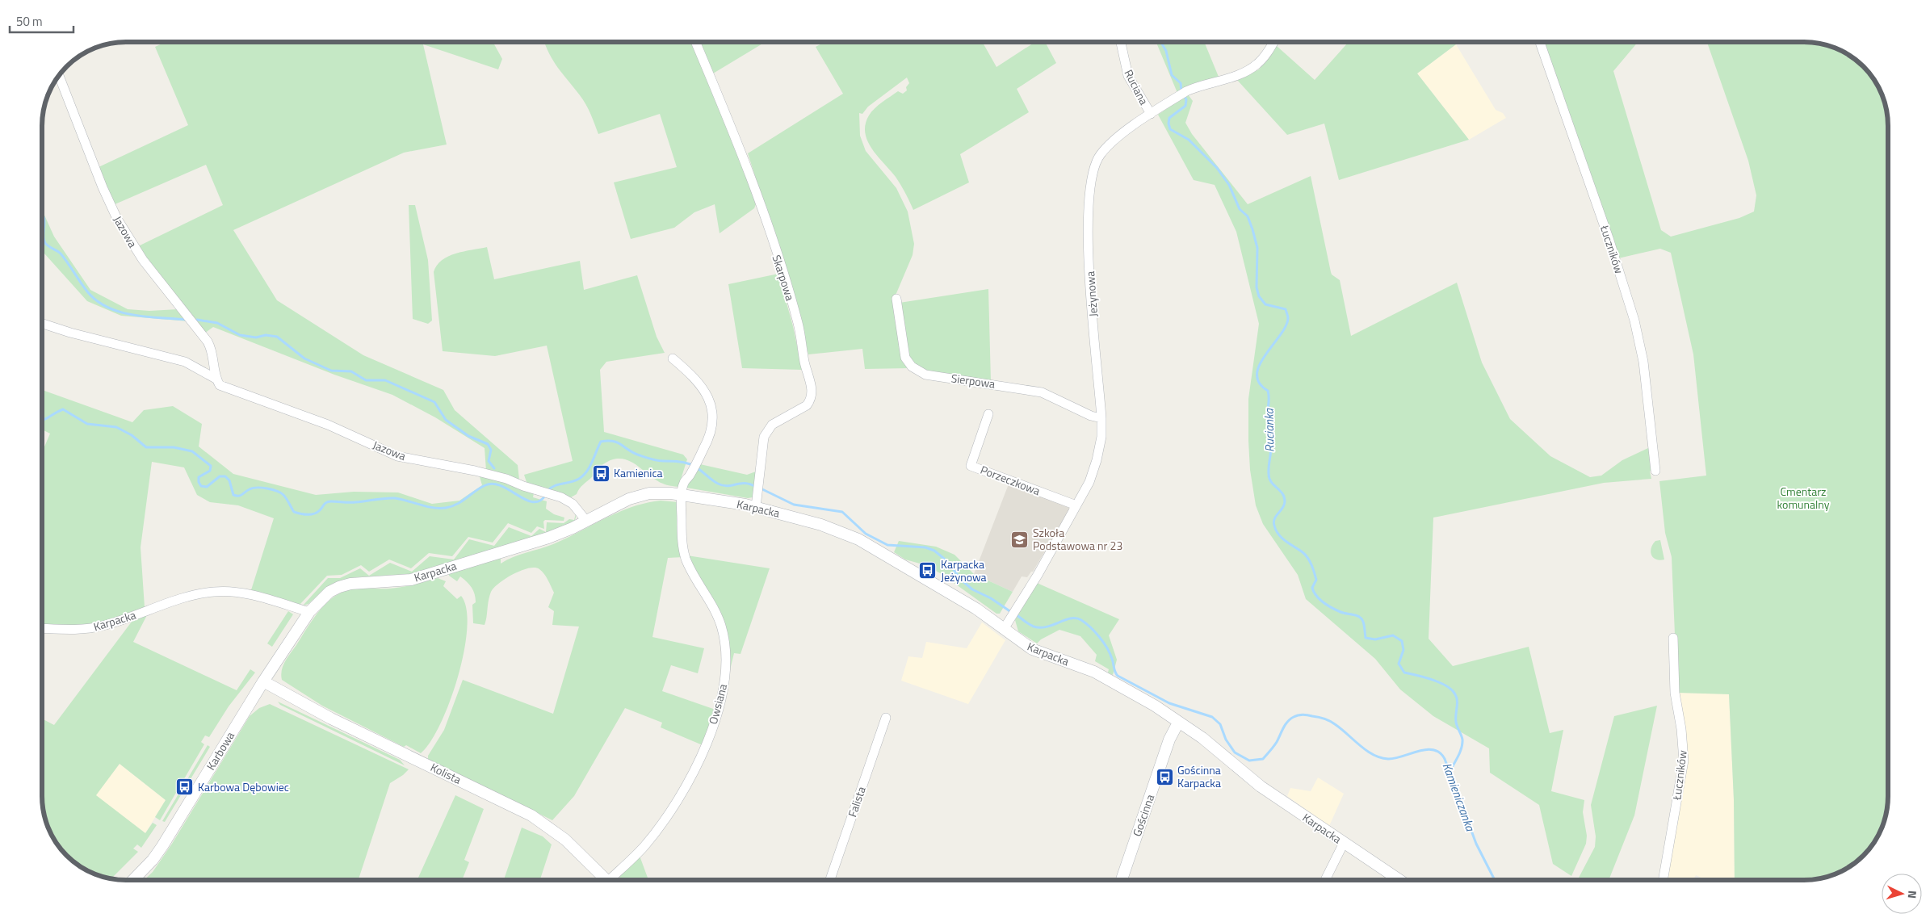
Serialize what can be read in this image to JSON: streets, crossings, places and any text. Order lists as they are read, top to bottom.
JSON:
{
  "streets": {
    "street": [
      "Ruciana",
      "Jazowa",
      "Łuczników",
      "Skarpowa",
      "Jeżynowa",
      "Sierpowa",
      "Porzeczkowa",
      "Karpacka",
      "Owsiana",
      "Karbowa",
      "Kolista",
      "Falista",
      "Gościnna"
    ]
  },
  "crossings": [
    ["Ruciana", "Jeżynowa"],
    ["Jazowa", "Karpacka"],
    ["Skarpowa", "Karpacka"],
    ["Jeżynowa", "Sierpowa"],
    ["Jeżynowa", "Porzeczkowa"],
    ["Jeżynowa", "Karpacka"],
    ["Karpacka", "Owsiana"],
    ["Karpacka", "Karbowa"],
    ["Karpacka", "Gościnna"],
    ["Karbowa", "Kolista"]
  ],
  "water": ["Rucianka", "Kamieniczanka"],
  "parks": ["Cmentarz komunalny"],
  "places": {
    "bus stop": [
      "Kamienica",
      "Karpacka Jeżynowa",
      "Gościnna Karpacka",
      "Karbowa Dębowiec"
    ],
    "school or university": ["Szkoła Podstawowa nr 23"]
  },
  "scale_bar": "50 m",
  "north": "right"
}
